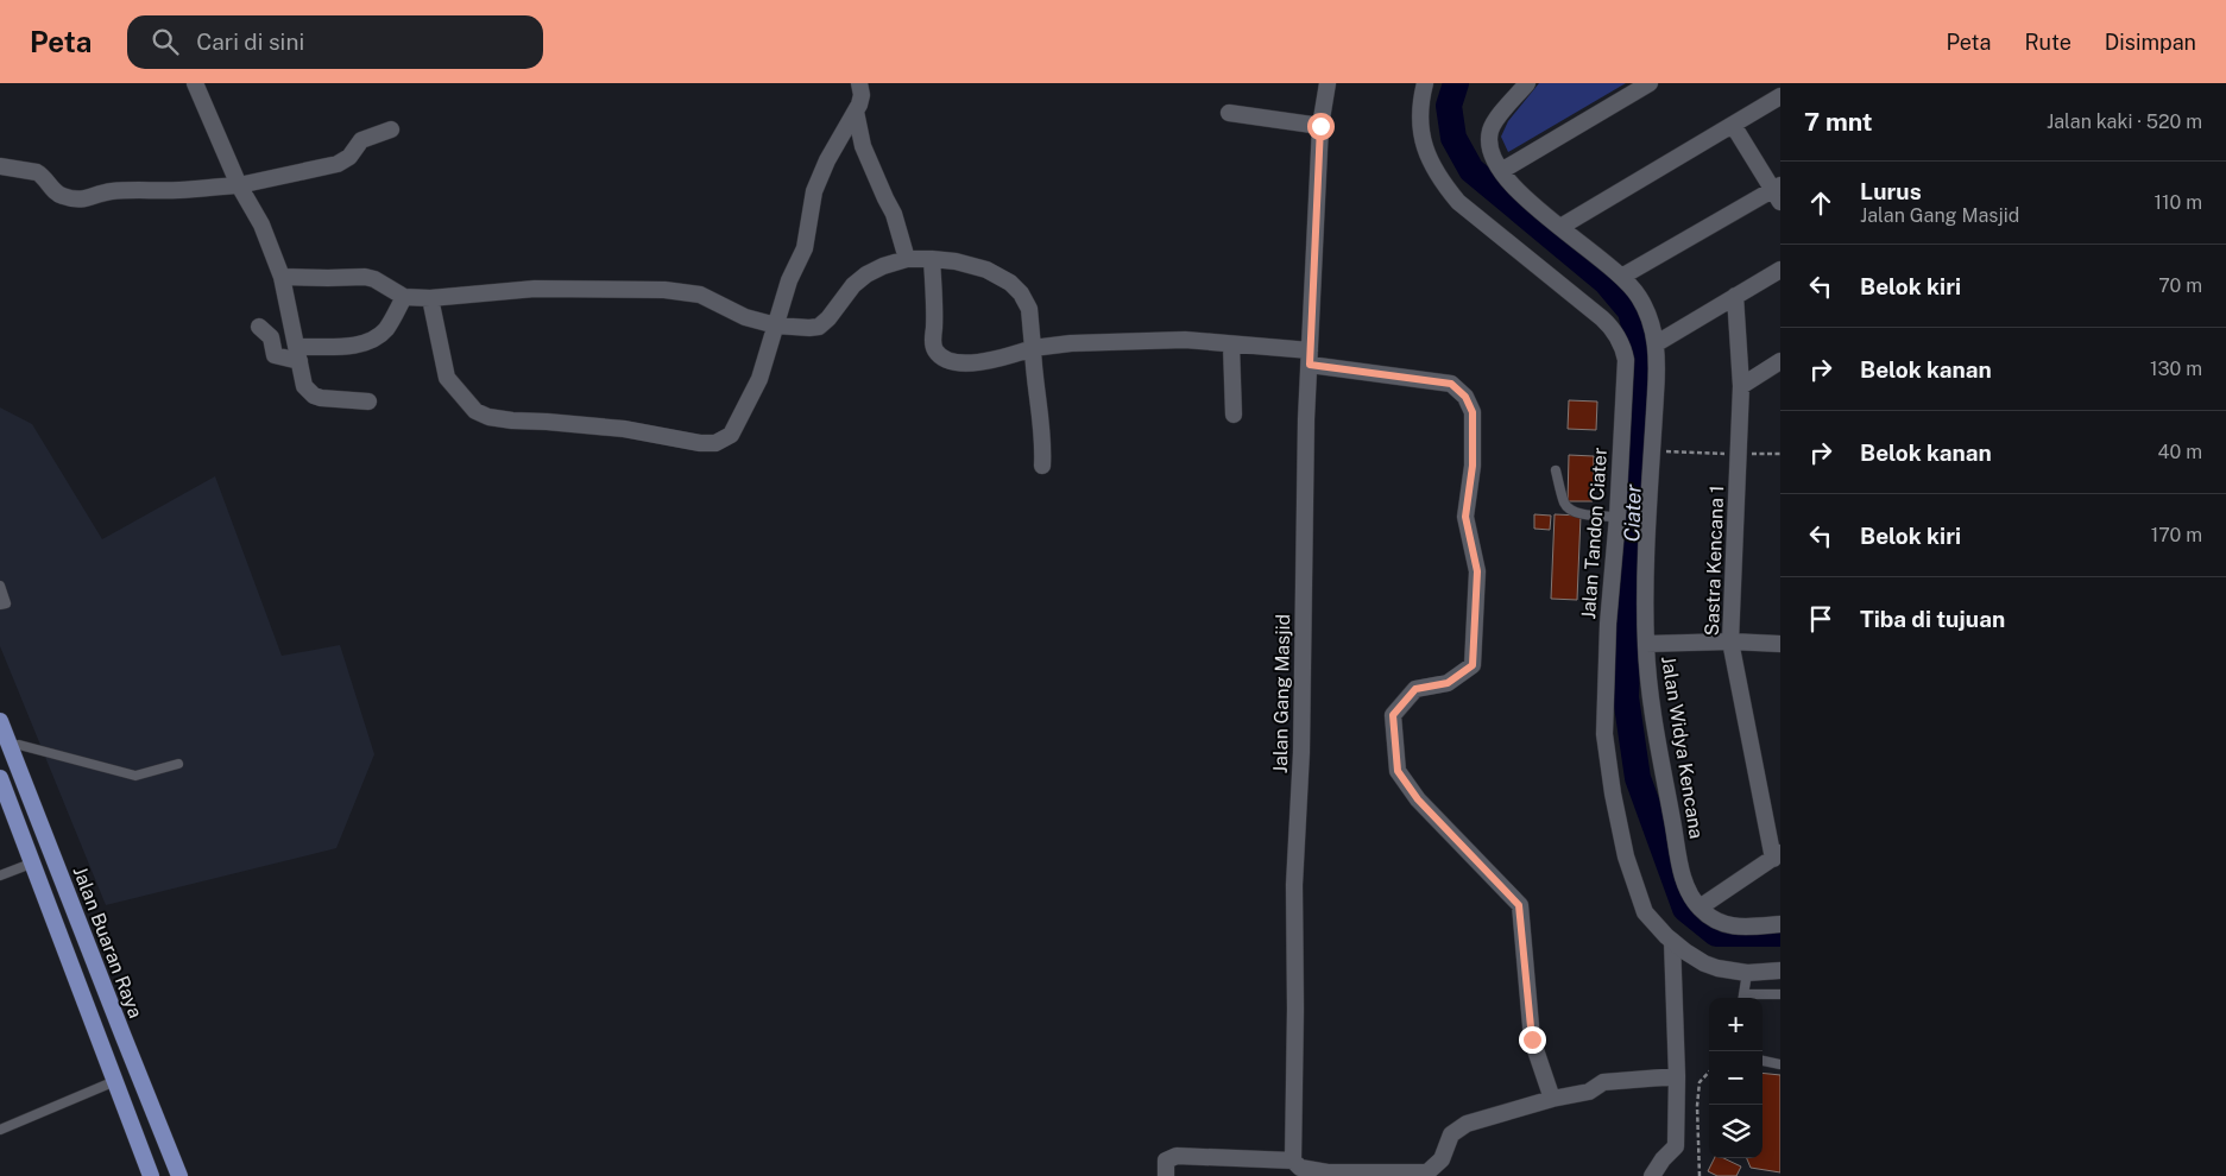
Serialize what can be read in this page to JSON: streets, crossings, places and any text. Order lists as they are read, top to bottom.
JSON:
{
  "streets": {
    "main road": ["Jalan Buaran Raya"],
    "street": [
      "Jalan Tandon Ciater",
      "Sastra Kencana 1",
      "Jalan Gang Masjid",
      "Jalan Widya Kencana"
    ]
  },
  "water": ["Ciater"],
  "page": {
    "header": "Peta",
    "search": "Cari di sini",
    "nav": ["Peta", "Rute", "Disimpan"],
    "heading": ["7 mnt", "Jalan kaki · 520 m"],
    "list": [
      ["Lurus", "Jalan Gang Masjid", "110 m"],
      ["Belok kiri", "70 m"],
      ["Belok kanan", "130 m"],
      ["Belok kanan", "40 m"],
      ["Belok kiri", "170 m"],
      "Tiba di tujuan"
    ],
    "map_buttons": ["+", "−"]
  }
}
